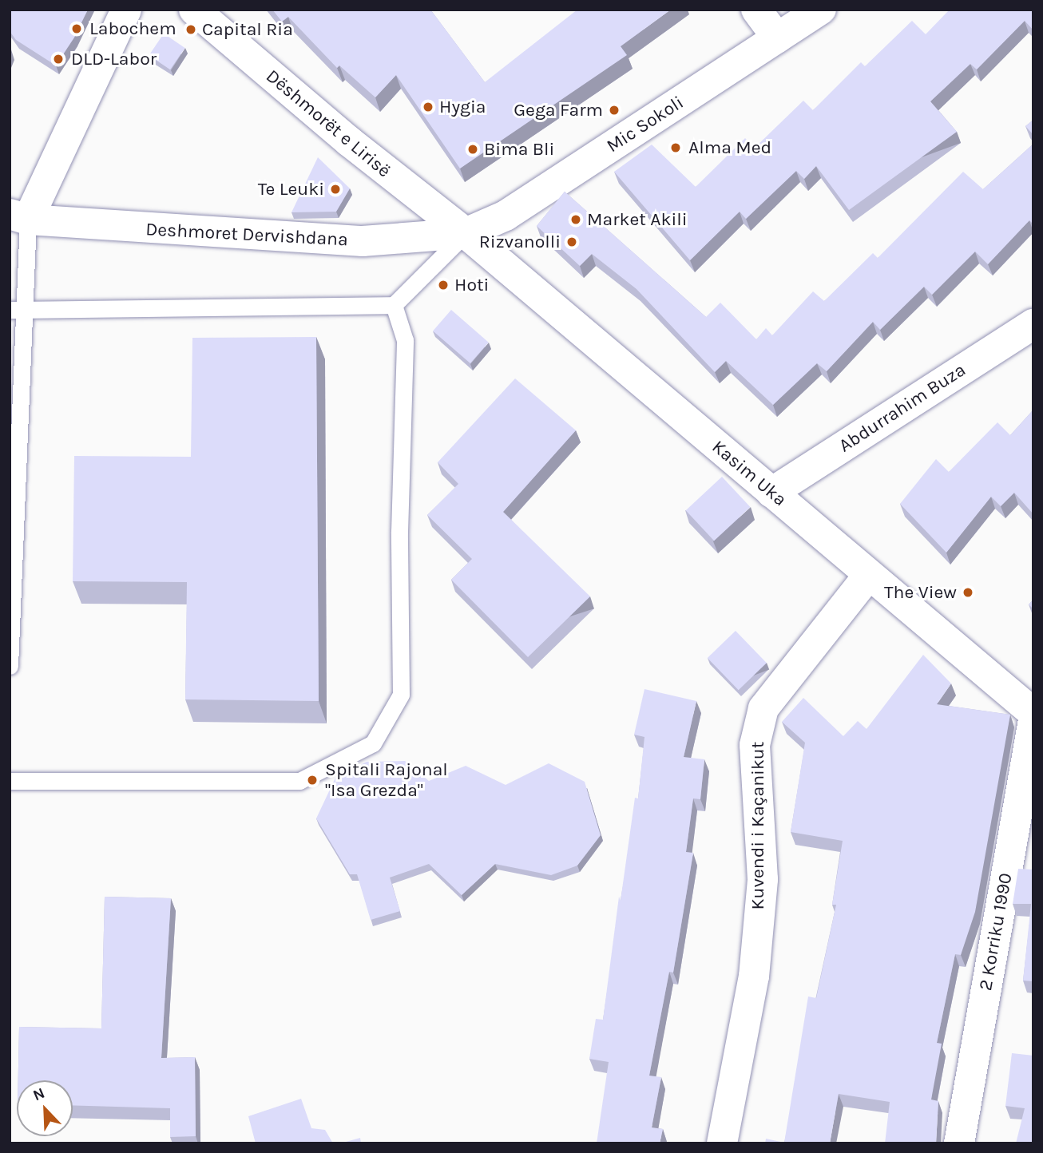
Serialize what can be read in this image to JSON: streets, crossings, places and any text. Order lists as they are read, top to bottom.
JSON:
{
  "streets": {
    "street": [
      "Dëshmorët e Lirisë",
      "Mic Sokoli",
      "Deshmoret Dervishdana",
      "Abdurrahim Buza",
      "Kasim Uka",
      "Kuvendi i Kaçanikut",
      "2 Korriku 1990"
    ]
  },
  "crossings": [
    ["Dëshmorët e Lirisë", "Mic Sokoli"],
    ["Dëshmorët e Lirisë", "Deshmoret Dervishdana"],
    ["Dëshmorët e Lirisë", "Kasim Uka"],
    ["Mic Sokoli", "Deshmoret Dervishdana"],
    ["Mic Sokoli", "Kasim Uka"],
    ["Deshmoret Dervishdana", "Kasim Uka"],
    ["Abdurrahim Buza", "Kasim Uka"],
    ["Kasim Uka", "Kuvendi i Kaçanikut"]
  ],
  "places": [
    "Labochem",
    "Capital Ria",
    "DLD-Labor",
    "Hygia",
    "Gega Farm",
    "Alma Med",
    "Bima Bli",
    "Te Leuki",
    "Market Akili",
    "Rizvanolli",
    "Hoti",
    "The View",
    "Spitali Rajonal \"Isa Grezda\""
  ],
  "north": "top left"
}
